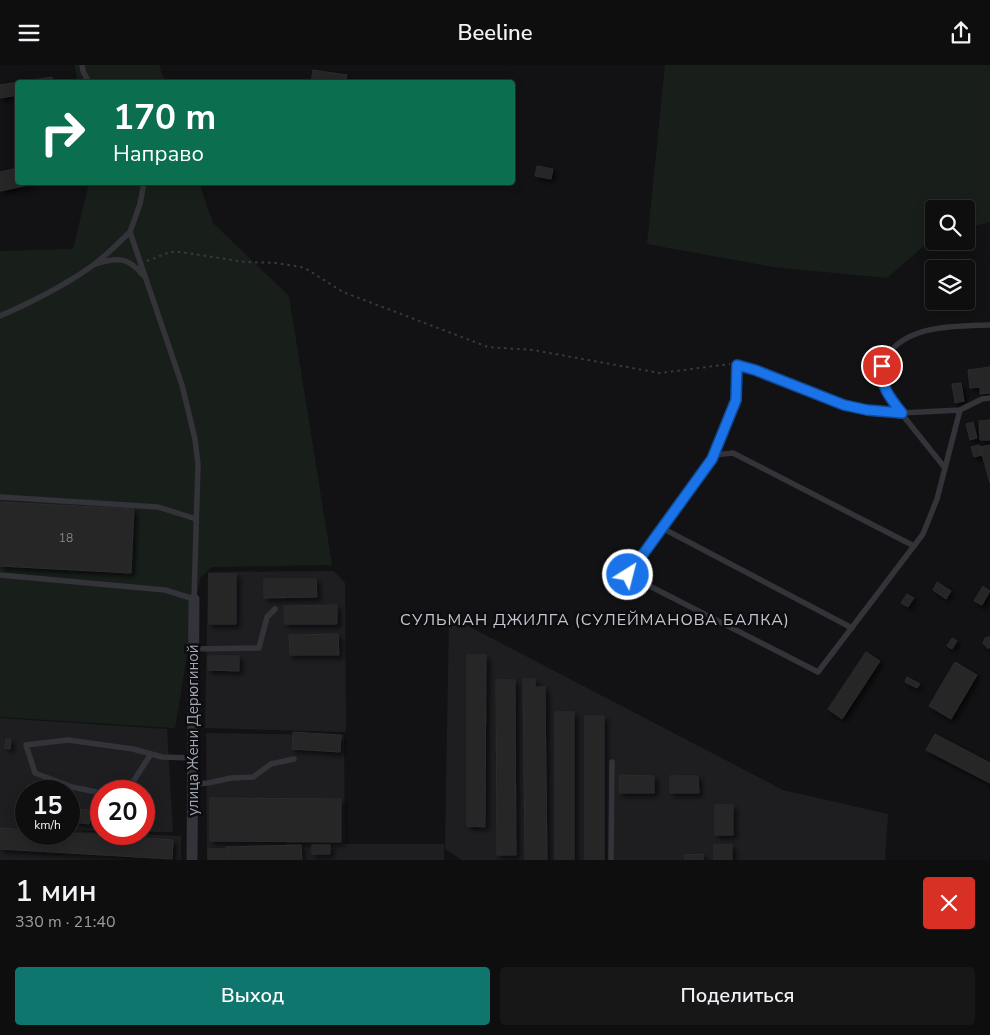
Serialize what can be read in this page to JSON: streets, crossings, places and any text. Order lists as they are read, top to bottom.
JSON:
{
  "streets": {
    "street": ["улица Жени Дерюгиной"]
  },
  "districts": ["СУЛЬМАН ДЖИЛГА (СУЛЕЙМАНОВА БАЛКА)"],
  "house_numbers": ["18"],
  "page": {
    "header": "Beeline",
    "turn": ["170 m", "Направо"],
    "speed": "15 km/h",
    "limit": "20",
    "heading": ["1 мин", "330 m · 21:40"],
    "buttons": ["Выход", "Поделиться"]
  }
}
